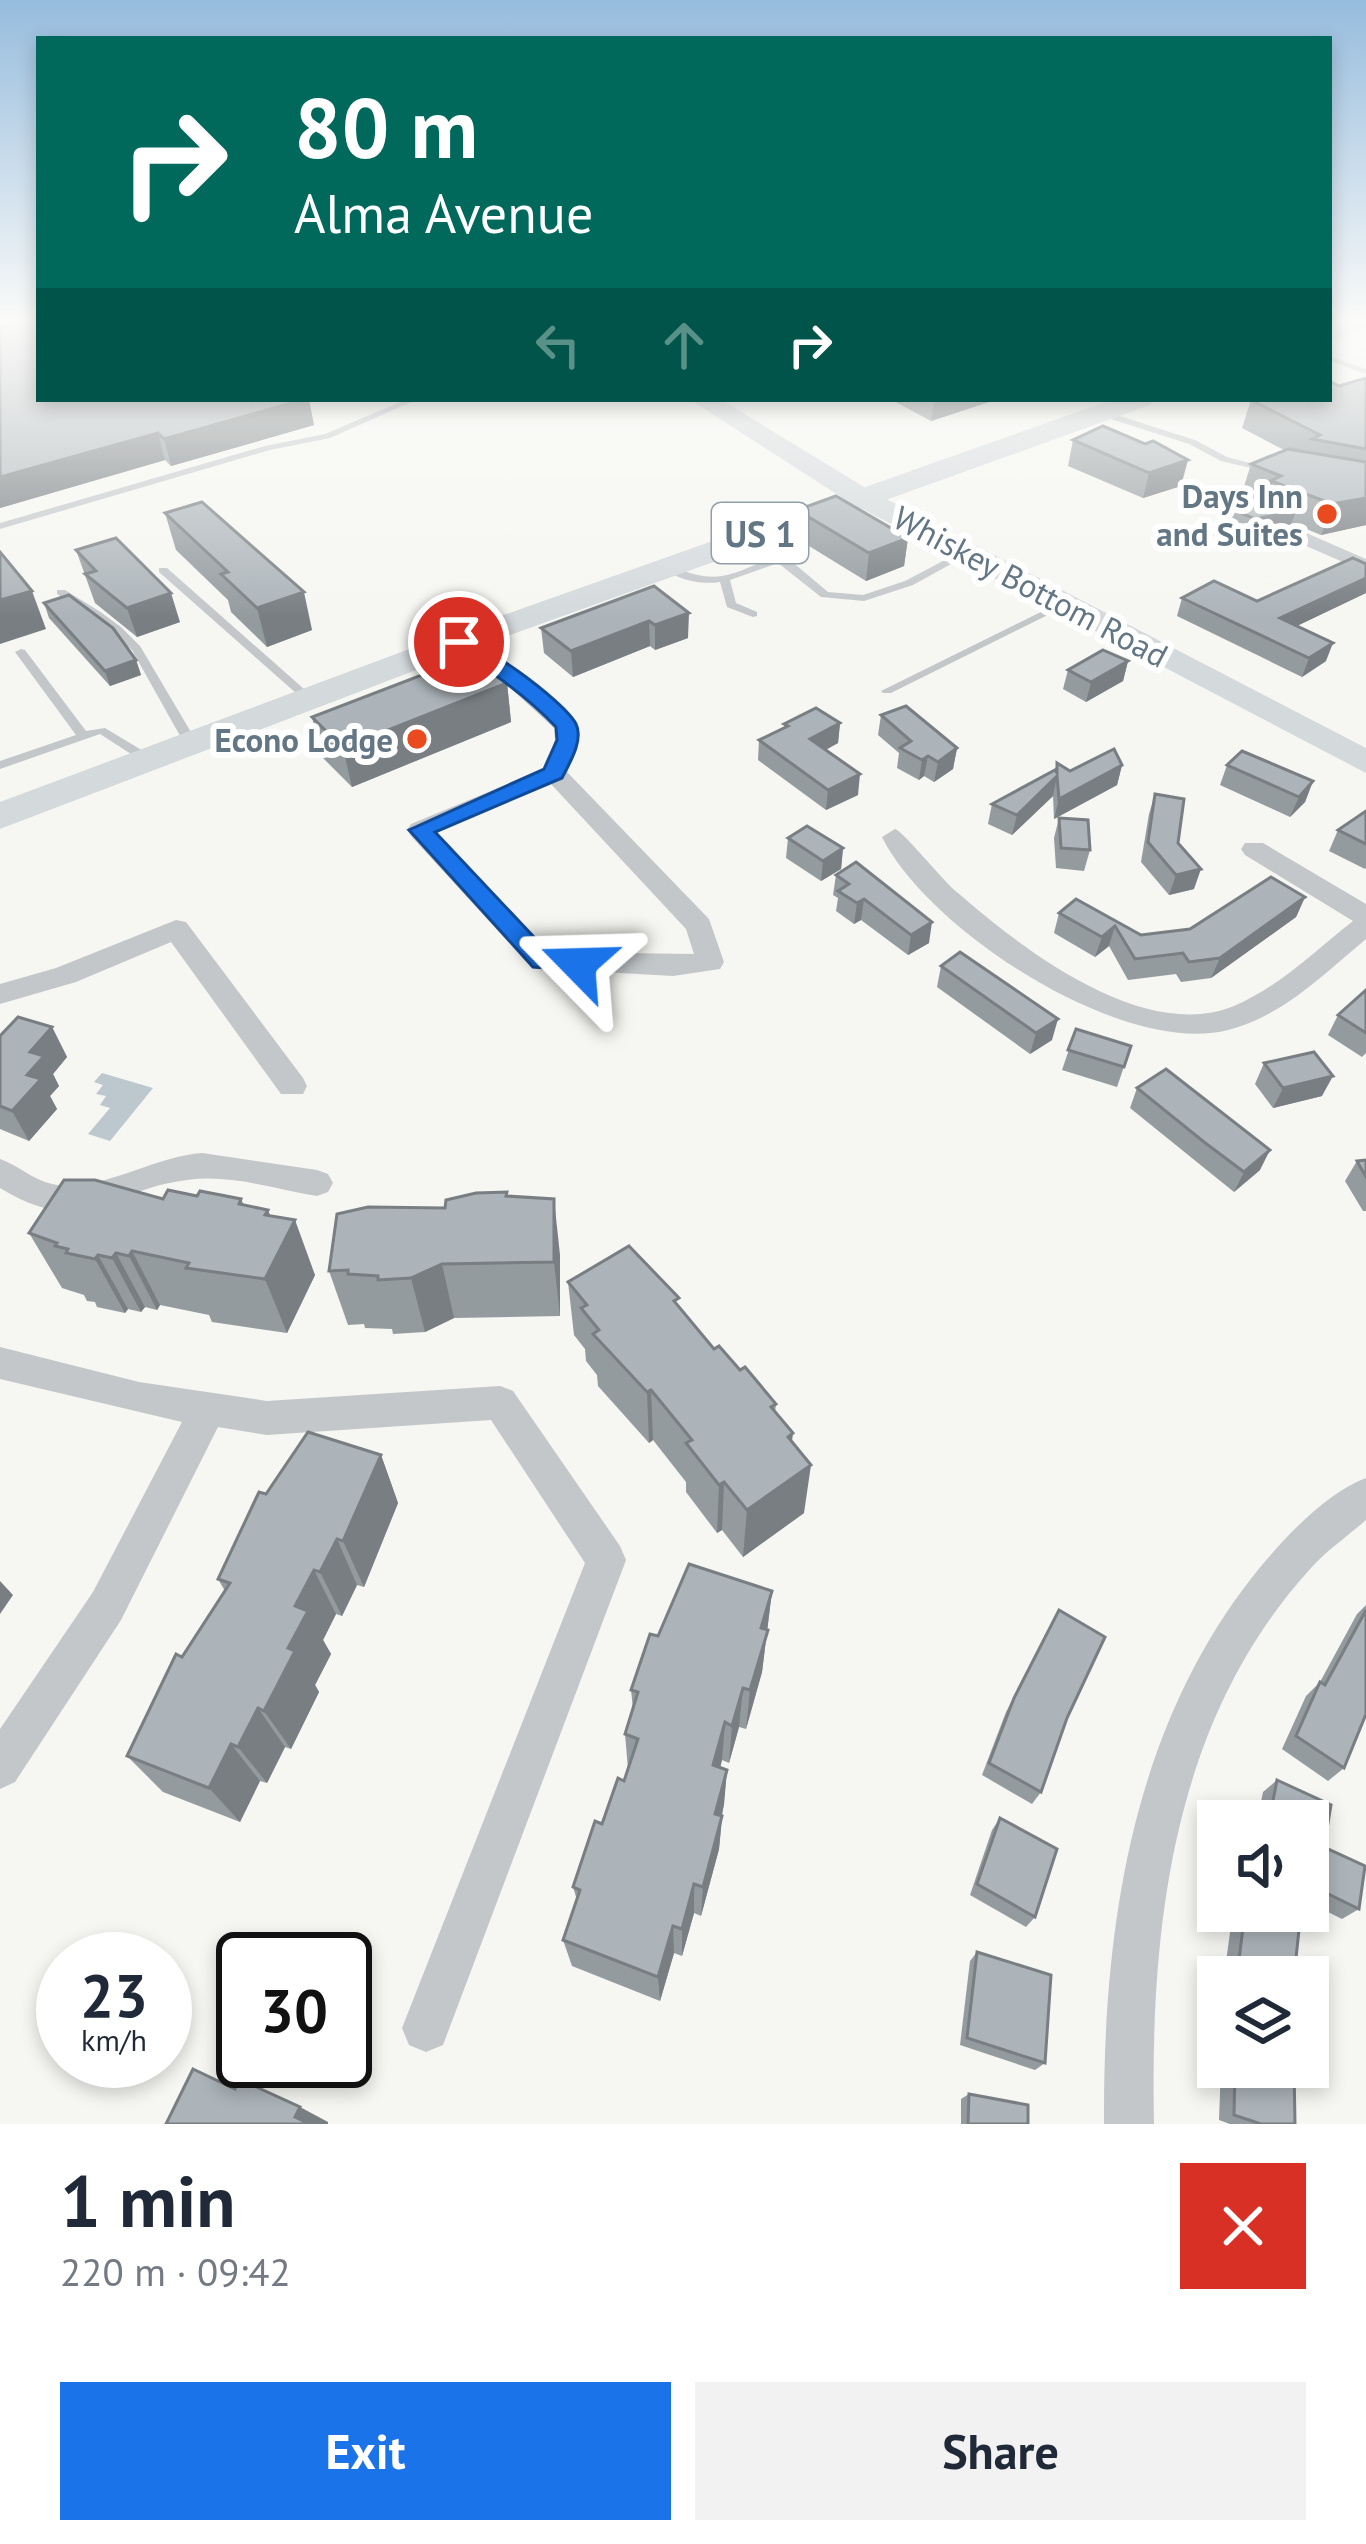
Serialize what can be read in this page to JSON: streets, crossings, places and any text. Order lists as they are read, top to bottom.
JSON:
{
  "streets": {
    "main road": ["US 1"],
    "street": ["Whiskey Bottom Road"]
  },
  "crossings": [
    ["US 1", "Whiskey Bottom Road"]
  ],
  "places": ["Days Inn and Suites", "Econo Lodge"],
  "page": {
    "turn": ["80 m", "Alma Avenue"],
    "speed": "23 km/h",
    "limit": "30",
    "heading": ["1 min", "220 m · 09:42"],
    "buttons": ["Exit", "Share"]
  }
}
